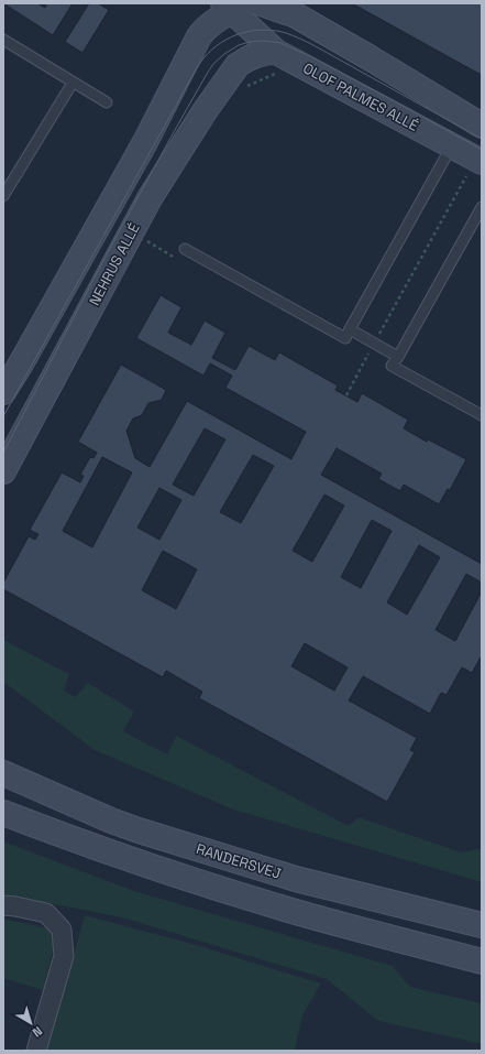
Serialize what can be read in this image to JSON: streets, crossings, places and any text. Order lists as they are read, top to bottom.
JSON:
{
  "streets": {
    "street": ["OLOF PALMES ALLÉ", "NEHRUS ALLÉ", "RANDERSVEJ"]
  },
  "crossings": [
    ["OLOF PALMES ALLÉ", "NEHRUS ALLÉ"]
  ],
  "north": "bottom right"
}
